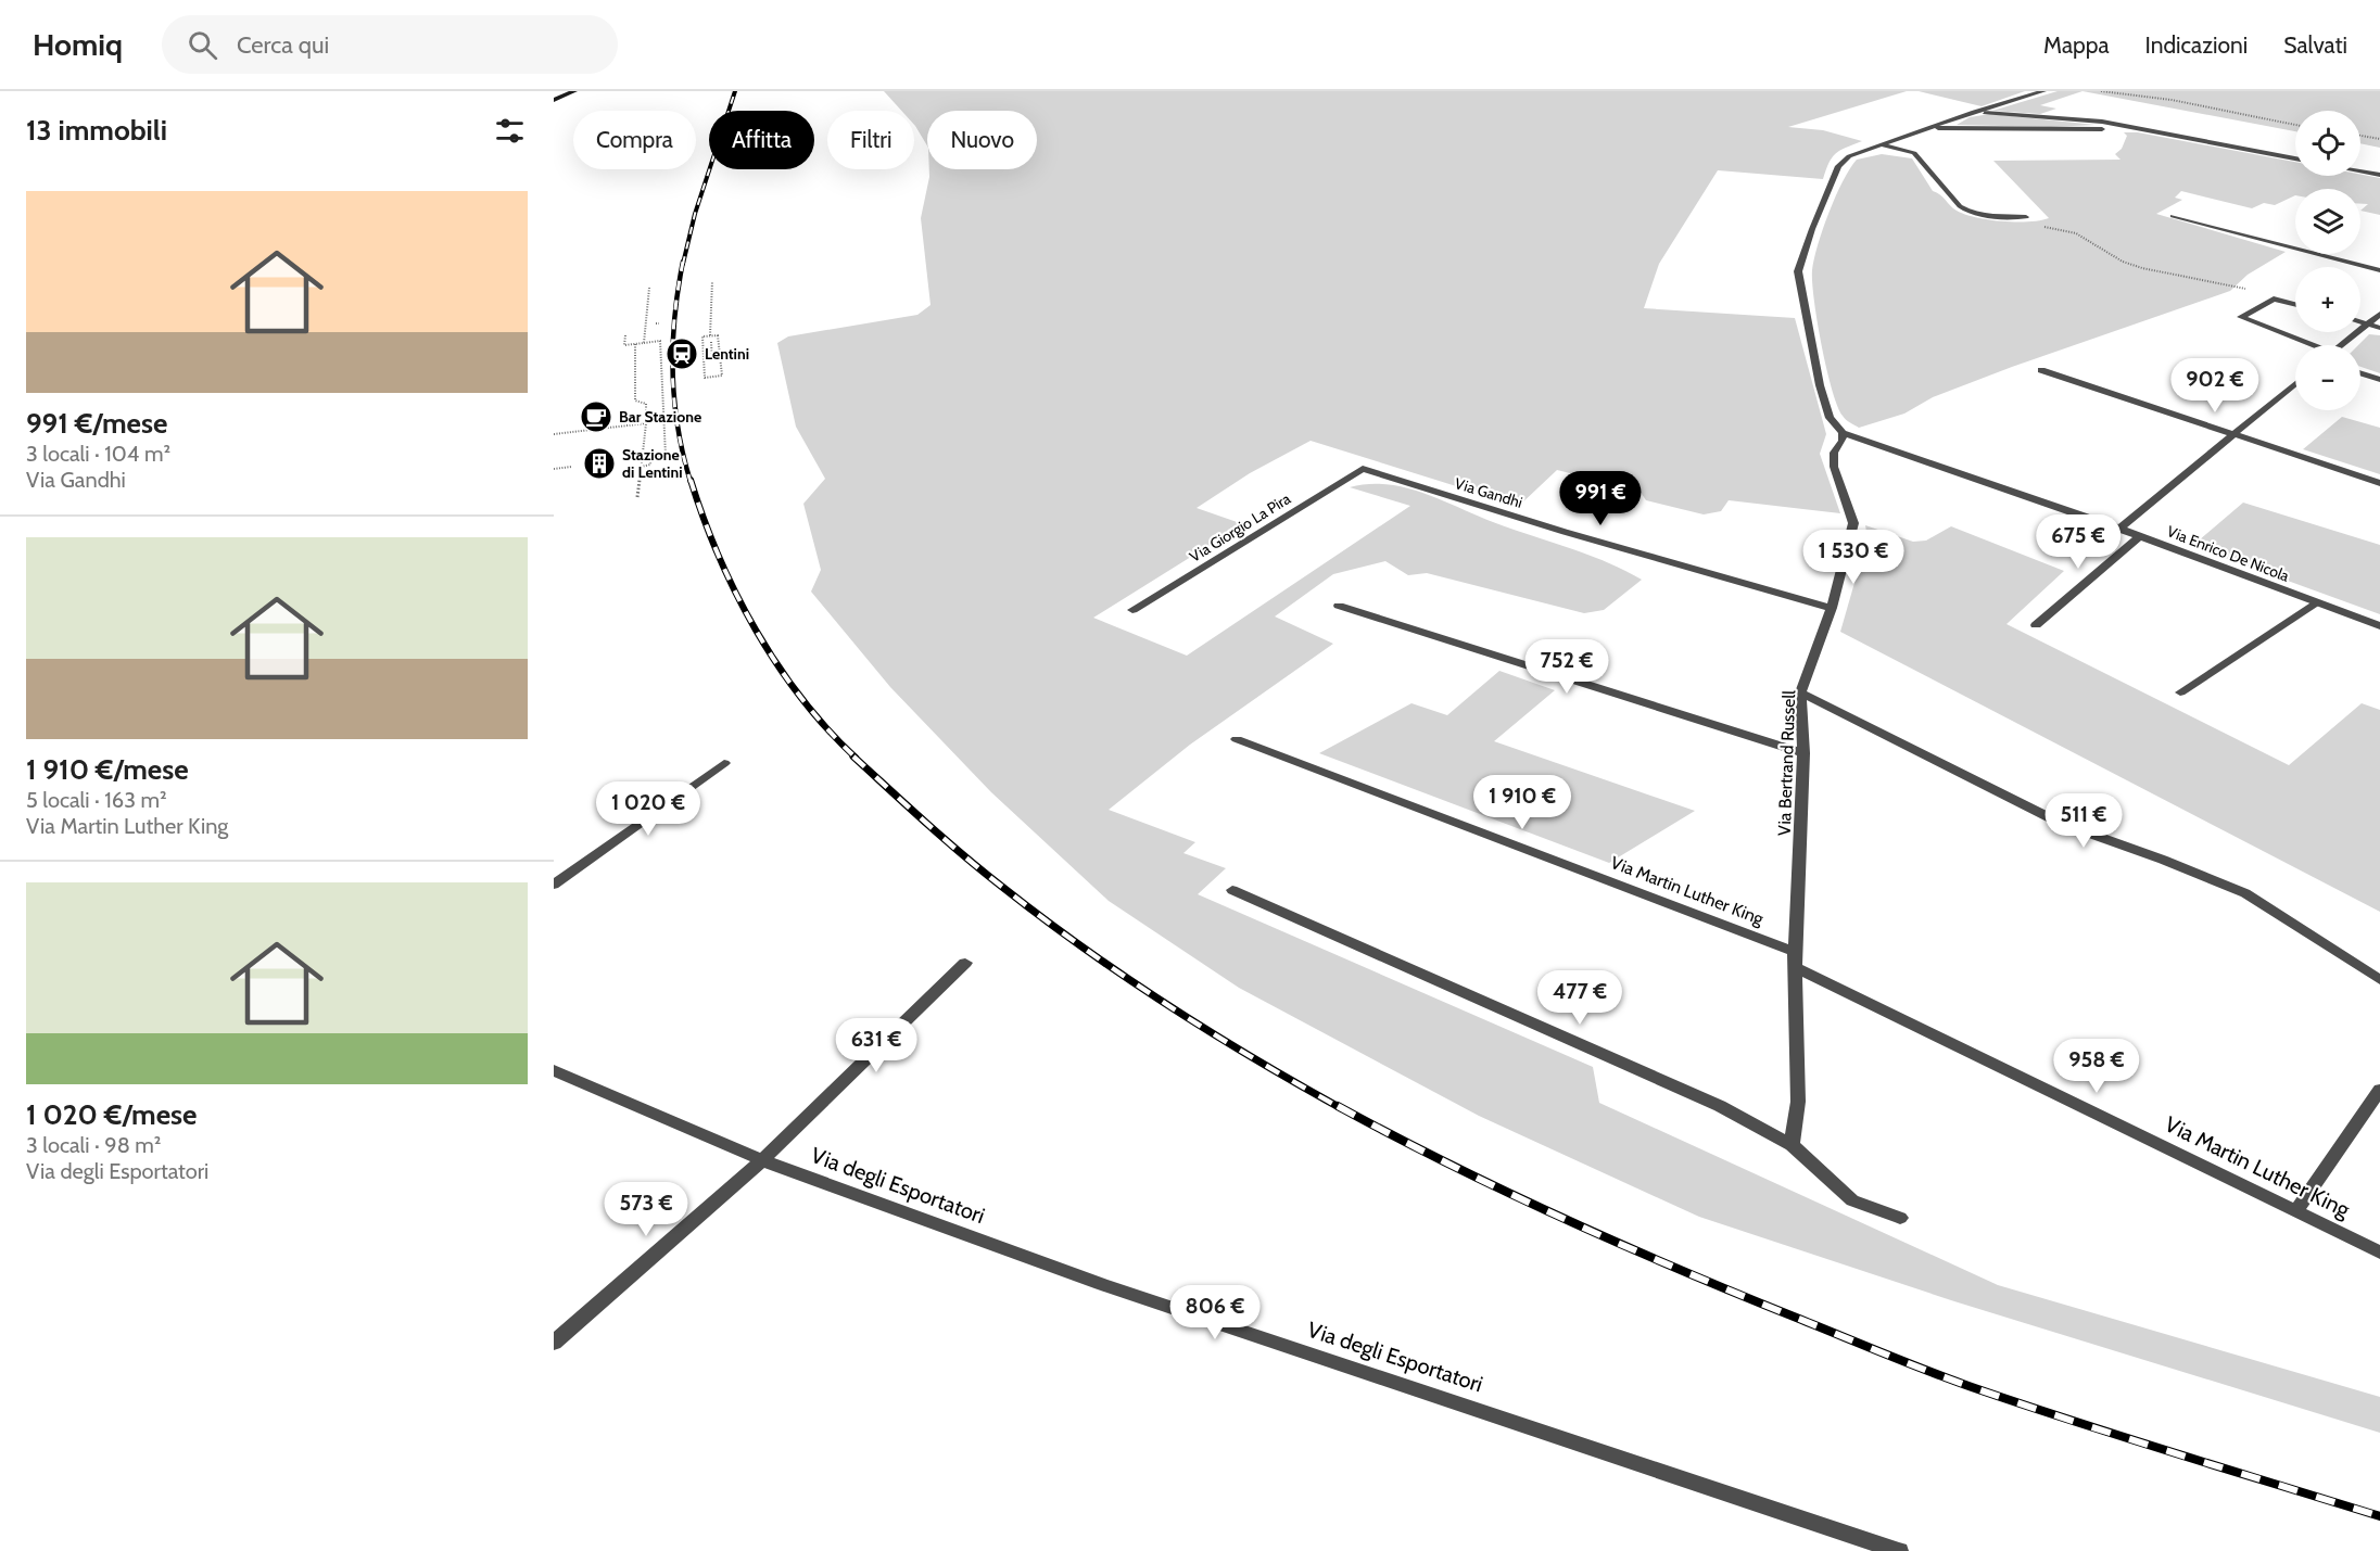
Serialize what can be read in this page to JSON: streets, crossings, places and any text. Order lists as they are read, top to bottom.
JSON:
{
  "streets": {
    "street": [
      "Via Gandhi",
      "Via Giorgio La Pira",
      "Via Enrico De Nicola",
      "Via Bertrand Russell",
      "Via Martin Luther King",
      "Via degli Esportatori"
    ]
  },
  "crossings": [
    ["Via Gandhi", "Via Giorgio La Pira"],
    ["Via Gandhi", "Via Bertrand Russell"],
    ["Via Enrico De Nicola", "Via Bertrand Russell"],
    ["Via Bertrand Russell", "Via Martin Luther King"]
  ],
  "places": {
    "station": ["Lentini"],
    "cafe": ["Bar Stazione"],
    "building": ["Stazione di Lentini"]
  },
  "page": {
    "header": "Homiq",
    "search": "Cerca qui",
    "nav": ["Mappa", "Indicazioni", "Salvati"],
    "heading": "13 immobili",
    "map_buttons": ["+", "−"],
    "chip": [
      "Compra",
      "Affitta",
      "Filtri",
      "Nuovo"
    ],
    "list": [
      {
        "name": "991 €/mese",
        "note": "3 locali · 104 m² · Via Gandhi"
      },
      {
        "name": "1 910 €/mese",
        "note": "5 locali · 163 m² · Via Martin Luther King"
      },
      {
        "name": "1 020 €/mese",
        "note": "3 locali · 98 m² · Via degli Esportatori"
      }
    ],
    "price": [
      "902 €",
      "991 €",
      "675 €",
      "1 530 €",
      "752 €",
      "1 910 €",
      "1 020 €",
      "511 €",
      "477 €",
      "631 €",
      "958 €",
      "573 €",
      "806 €"
    ]
  }
}
